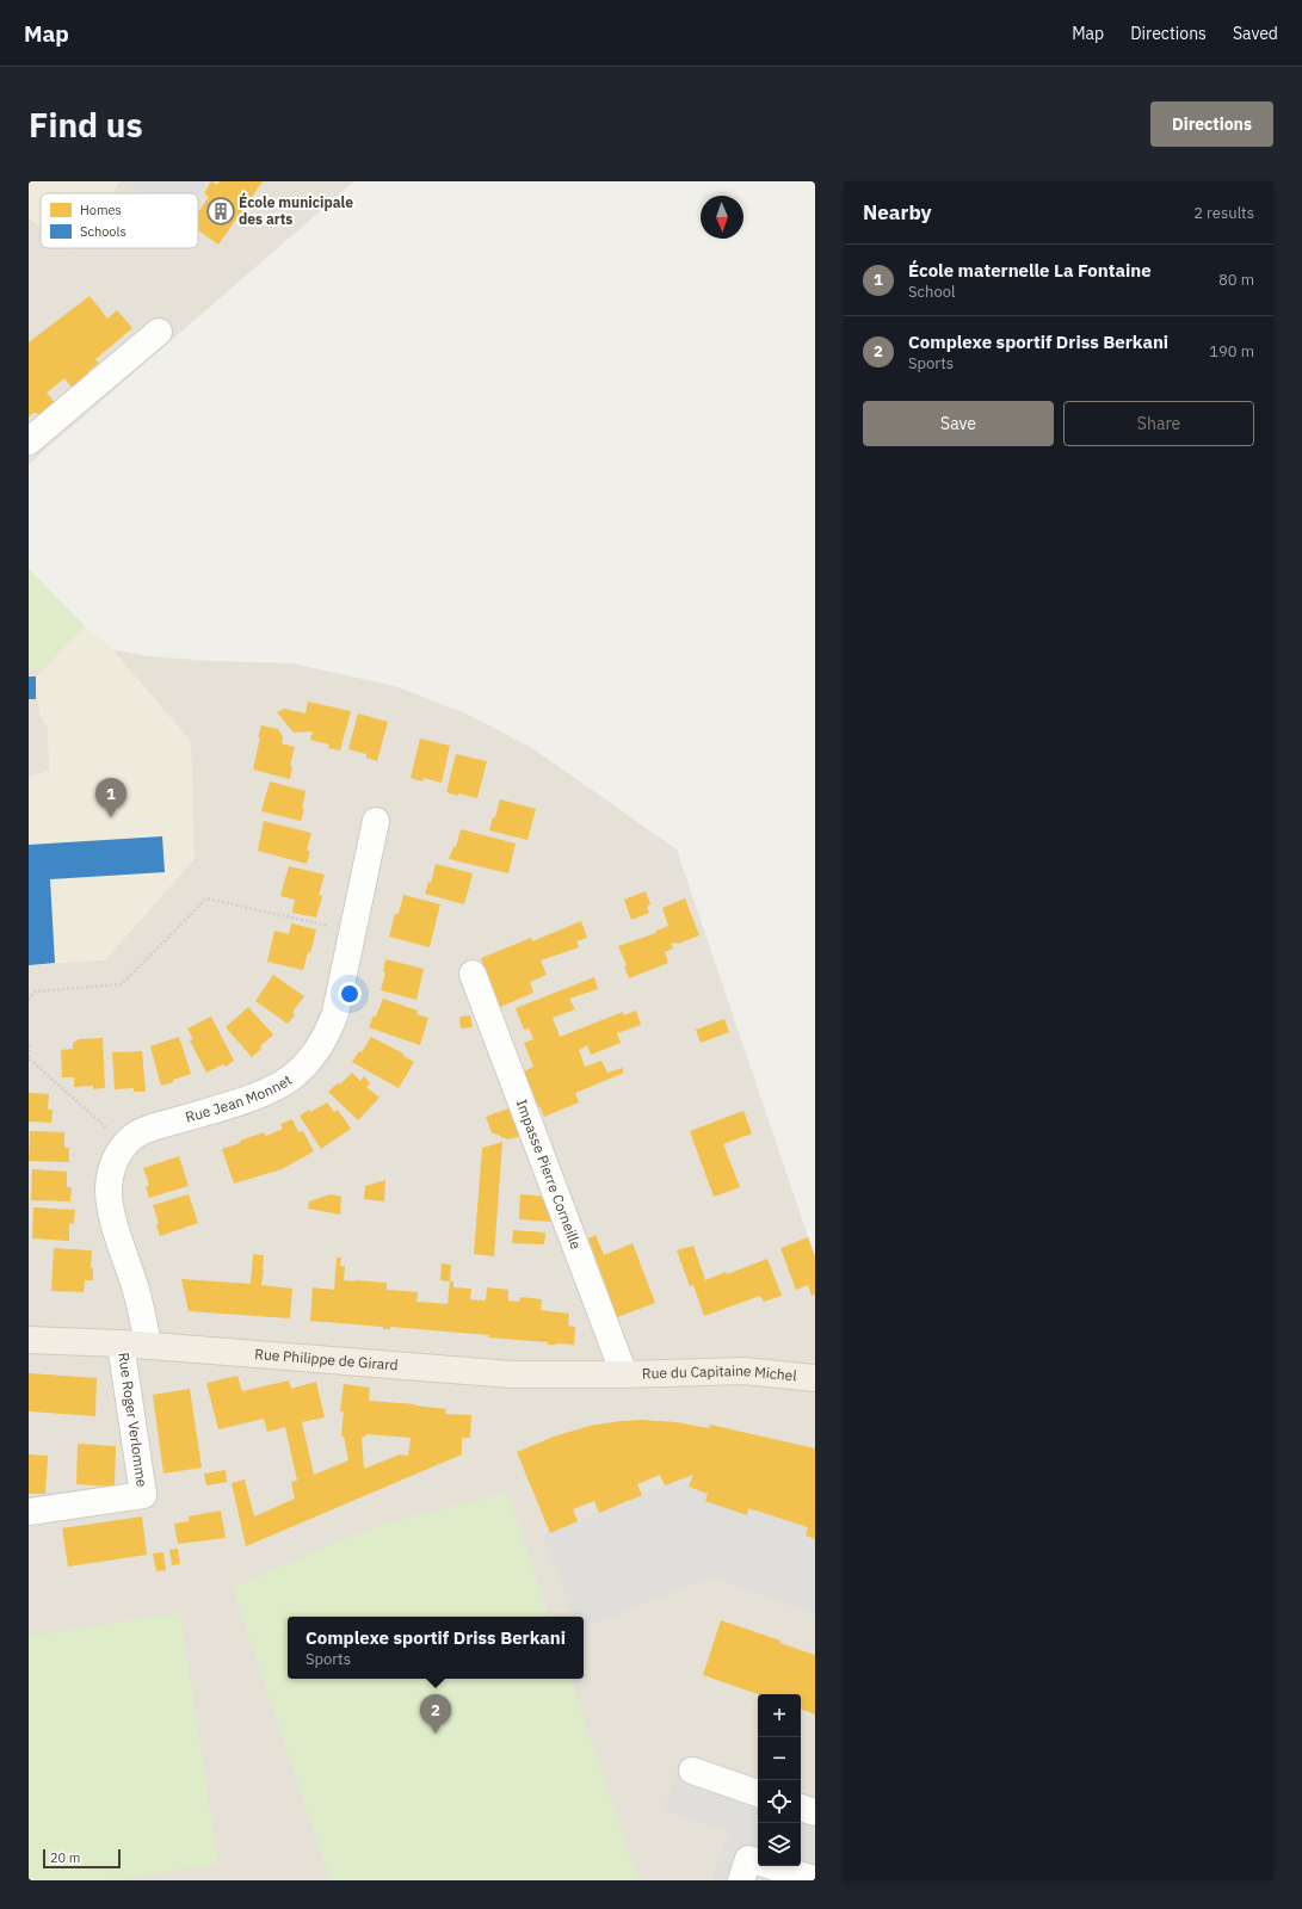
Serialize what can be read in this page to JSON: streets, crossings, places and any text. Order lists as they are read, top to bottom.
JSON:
{
  "streets": {
    "main road": ["Rue Philippe de Girard", "Rue du Capitaine Michel"],
    "street": ["Rue Jean Monnet", "Impasse Pierre Corneille", "Rue Roger Verlomme"]
  },
  "crossings": [
    ["Rue Jean Monnet", "Rue Philippe de Girard"],
    ["Impasse Pierre Corneille", "Rue Philippe de Girard"],
    ["Impasse Pierre Corneille", "Rue du Capitaine Michel"],
    ["Rue Philippe de Girard", "Rue du Capitaine Michel"],
    ["Rue Philippe de Girard", "Rue Roger Verlomme"]
  ],
  "places": {
    "building": ["École municipale des arts"]
  },
  "legend": ["Homes", "Schools"],
  "scale_bar": "20 m",
  "north": "bottom",
  "page": {
    "header": "Map",
    "nav": ["Map", "Directions", "Saved"],
    "buttons": [
      "Directions",
      ["Save", "Share"]
    ],
    "title": "Find us",
    "heading": ["Nearby", "2 results"],
    "list": [
      {
        "mark": "1",
        "name": "École maternelle La Fontaine",
        "note": "School",
        "value": "80 m"
      },
      {
        "mark": "2",
        "name": "Complexe sportif Driss Berkani",
        "note": "Sports",
        "value": "190 m"
      }
    ],
    "pins": ["1", "2"],
    "popup": ["Complexe sportif Driss Berkani", "Sports"],
    "map_buttons": ["+", "−"],
    "scale": "20 m"
  }
}
